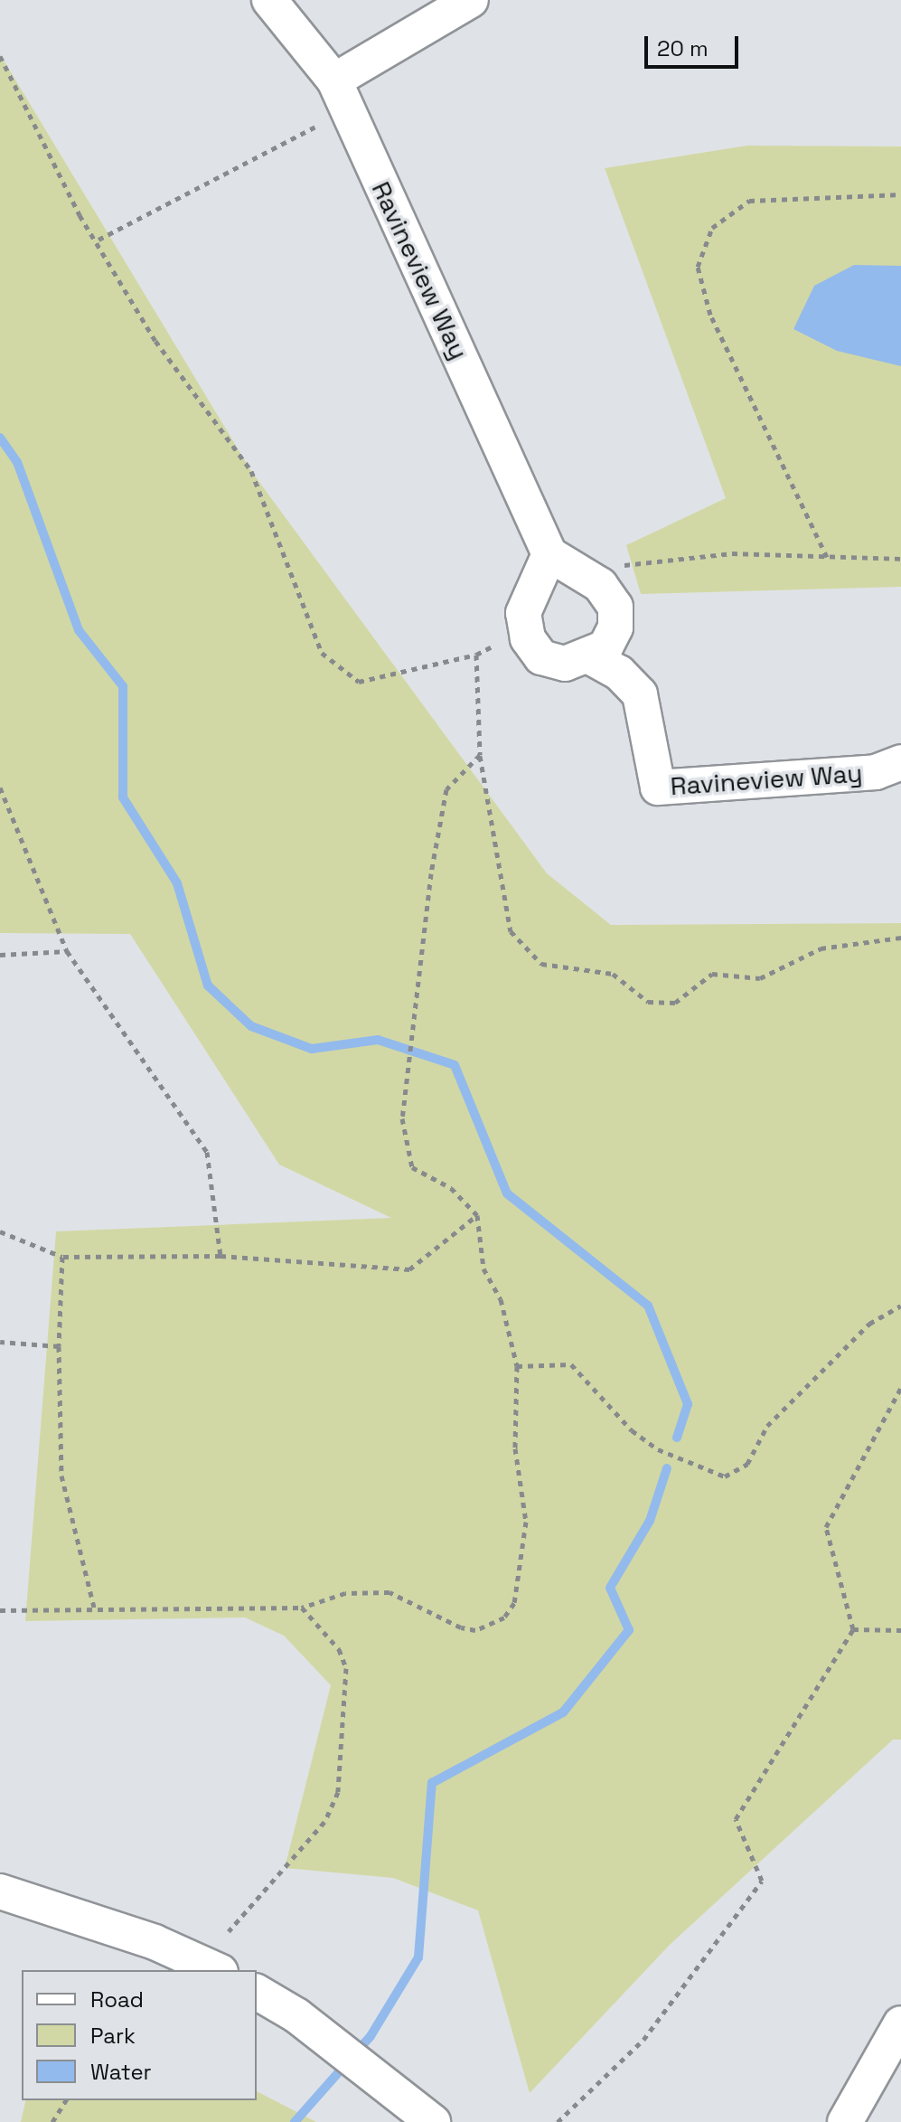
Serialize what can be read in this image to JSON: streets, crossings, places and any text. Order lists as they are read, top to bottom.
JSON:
{
  "streets": {
    "street": ["Ravineview Way"]
  },
  "legend": ["Road", "Park", "Water"],
  "scale_bar": "20 m"
}
